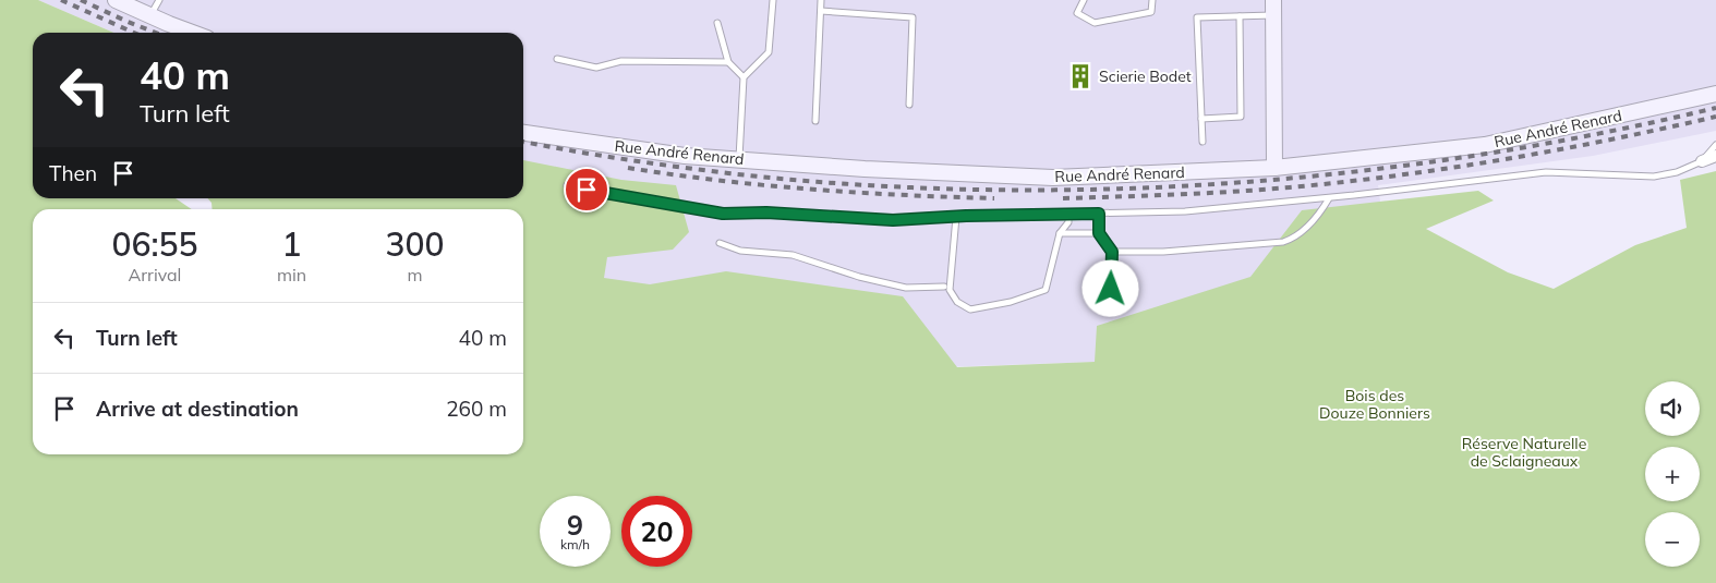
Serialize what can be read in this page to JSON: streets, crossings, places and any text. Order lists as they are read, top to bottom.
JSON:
{
  "streets": {
    "street": ["Rue André Renard"]
  },
  "parks": ["Bois des Douze Bonniers", "Réserve Naturelle de Sclaigneaux"],
  "places": {
    "building": ["Scierie Bodet"]
  },
  "page": {
    "turn": ["40 m", "Turn left"],
    "then": "Then",
    "eta": [
      "06:55",
      "Arrival",
      "1",
      "min",
      "300",
      "m"
    ],
    "list": [
      {
        "name": "Turn left",
        "value": "40 m"
      },
      {
        "name": "Arrive at destination",
        "value": "260 m"
      }
    ],
    "map_buttons": ["+", "−"],
    "speed": "9 km/h",
    "limit": "20"
  }
}
